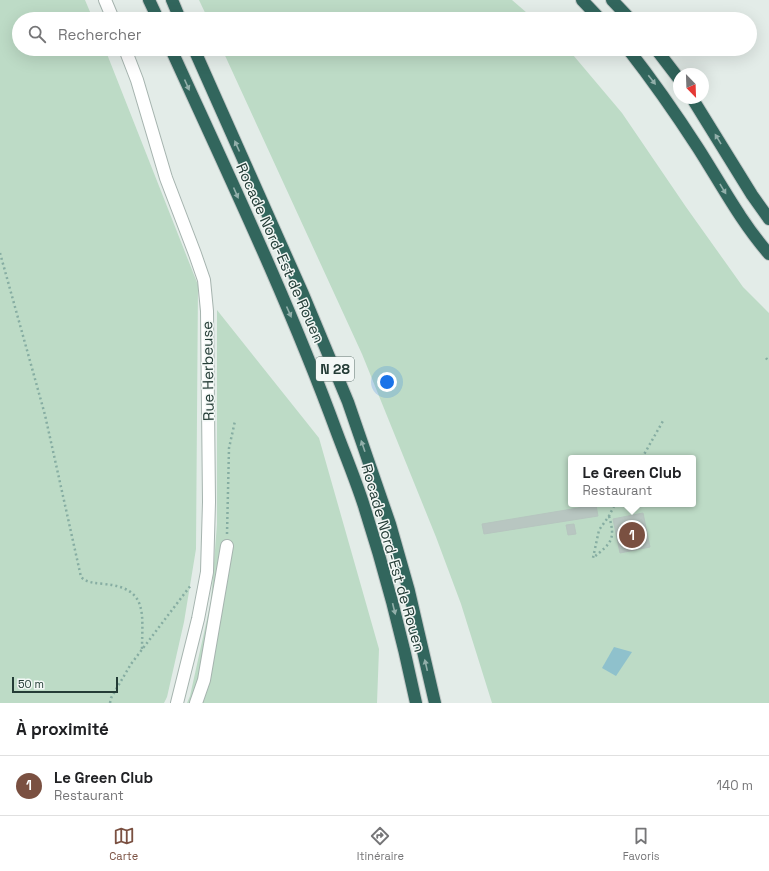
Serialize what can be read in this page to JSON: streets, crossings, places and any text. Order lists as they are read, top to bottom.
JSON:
{
  "streets": {
    "highway": ["Rocade Nord-Est de Rouen", "N 28"],
    "street": ["Rue Herbeuse"]
  },
  "scale_bar": "50 m",
  "north": "bottom right",
  "page": {
    "search": "Rechercher",
    "popup": ["Le Green Club", "Restaurant"],
    "pins": "1",
    "scale": "50 m",
    "heading": "À proximité",
    "list": [
      {
        "mark": "1",
        "name": "Le Green Club",
        "note": "Restaurant",
        "value": "140 m"
      }
    ],
    "nav": ["Carte", "Itinéraire", "Favoris"]
  }
}
